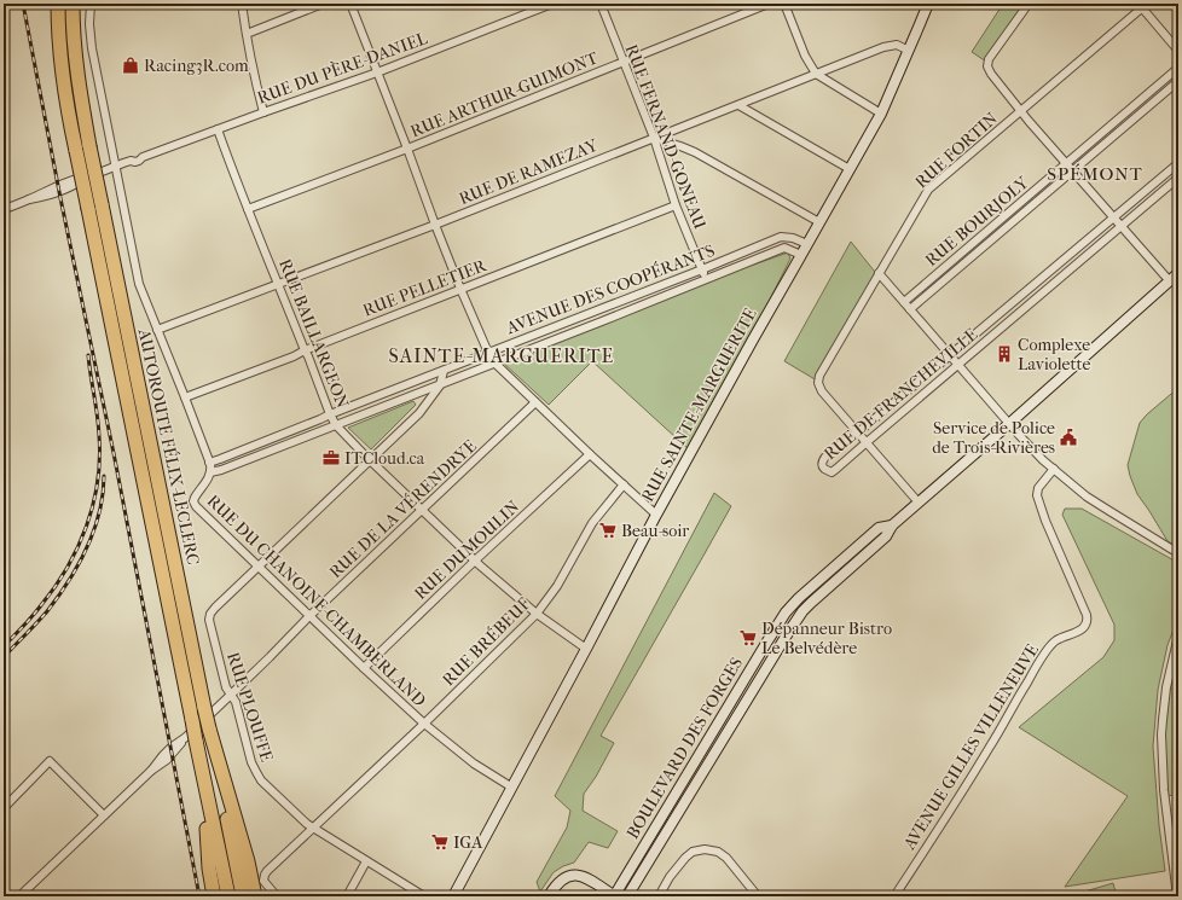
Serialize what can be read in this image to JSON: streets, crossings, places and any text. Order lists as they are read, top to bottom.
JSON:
{
  "streets": {
    "highway": ["AUTOROUTE FÉLIX-LECLERC"],
    "main road": ["RUE SAINTE-MARGUERITE", "BOULEVARD DES FORGES"],
    "street": [
      "RUE DU PÈRE-DANIEL",
      "RUE ARTHUR-GUIMONT",
      "RUE FERNAND-GONEAU",
      "RUE FORTIN",
      "RUE DE RAMEZAY",
      "RUE BOURJOLY",
      "RUE PELLETIER",
      "AVENUE DES COOPÉRANTS",
      "RUE BAILLARGEON",
      "RUE DE FRANCHEVILLE",
      "RUE DE LA VÉRENDRYE",
      "RUE DUMOULIN",
      "RUE DU CHANOINE-CHAMBERLAND",
      "RUE BRÉBEUF",
      "RUE PLOUFFE",
      "AVENUE GILLES VILLENEUVE"
    ]
  },
  "crossings": [
    ["RUE DU PÈRE-DANIEL", "RUE BAILLARGEON"],
    ["RUE DU PÈRE-DANIEL", "RUE DU CHANOINE-CHAMBERLAND"],
    ["RUE ARTHUR-GUIMONT", "RUE FERNAND-GONEAU"],
    ["RUE ARTHUR-GUIMONT", "RUE BAILLARGEON"],
    ["RUE FERNAND-GONEAU", "RUE DE RAMEZAY"],
    ["RUE FERNAND-GONEAU", "RUE PELLETIER"],
    ["RUE FERNAND-GONEAU", "AVENUE DES COOPÉRANTS"],
    ["RUE FORTIN", "RUE DE FRANCHEVILLE"],
    ["RUE DE RAMEZAY", "RUE BAILLARGEON"],
    ["RUE DE RAMEZAY", "RUE SAINTE-MARGUERITE"],
    ["RUE DE RAMEZAY", "RUE DU CHANOINE-CHAMBERLAND"],
    ["RUE PELLETIER", "RUE BAILLARGEON"],
    ["RUE PELLETIER", "RUE DU CHANOINE-CHAMBERLAND"],
    ["AVENUE DES COOPÉRANTS", "RUE BAILLARGEON"],
    ["AVENUE DES COOPÉRANTS", "RUE SAINTE-MARGUERITE"],
    ["AVENUE DES COOPÉRANTS", "RUE DU CHANOINE-CHAMBERLAND"],
    ["RUE BAILLARGEON", "RUE SAINTE-MARGUERITE"],
    ["RUE BAILLARGEON", "RUE DE LA VÉRENDRYE"],
    ["RUE BAILLARGEON", "RUE DUMOULIN"],
    ["RUE BAILLARGEON", "RUE BRÉBEUF"],
    ["RUE SAINTE-MARGUERITE", "RUE DU CHANOINE-CHAMBERLAND"],
    ["AUTOROUTE FÉLIX-LECLERC", "RUE DE LA VÉRENDRYE"],
    ["RUE DE LA VÉRENDRYE", "RUE DU CHANOINE-CHAMBERLAND"],
    ["RUE DE LA VÉRENDRYE", "RUE PLOUFFE"],
    ["RUE DUMOULIN", "RUE DU CHANOINE-CHAMBERLAND"],
    ["RUE DU CHANOINE-CHAMBERLAND", "RUE BRÉBEUF"],
    ["RUE DU CHANOINE-CHAMBERLAND", "RUE PLOUFFE"],
    ["RUE BRÉBEUF", "RUE PLOUFFE"]
  ],
  "districts": ["SPÉMONT", "SAINTE-MARGUERITE"],
  "places": {
    "shop": ["Racing3R.com"],
    "building": ["Complexe Laviolette"],
    "public building": ["Service de Police de Trois-Rivières"],
    "office": ["ITCloud.ca"],
    "supermarket": ["Beau-soir", "Dépanneur Bistro Le Belvédère", "IGA"]
  }
}
